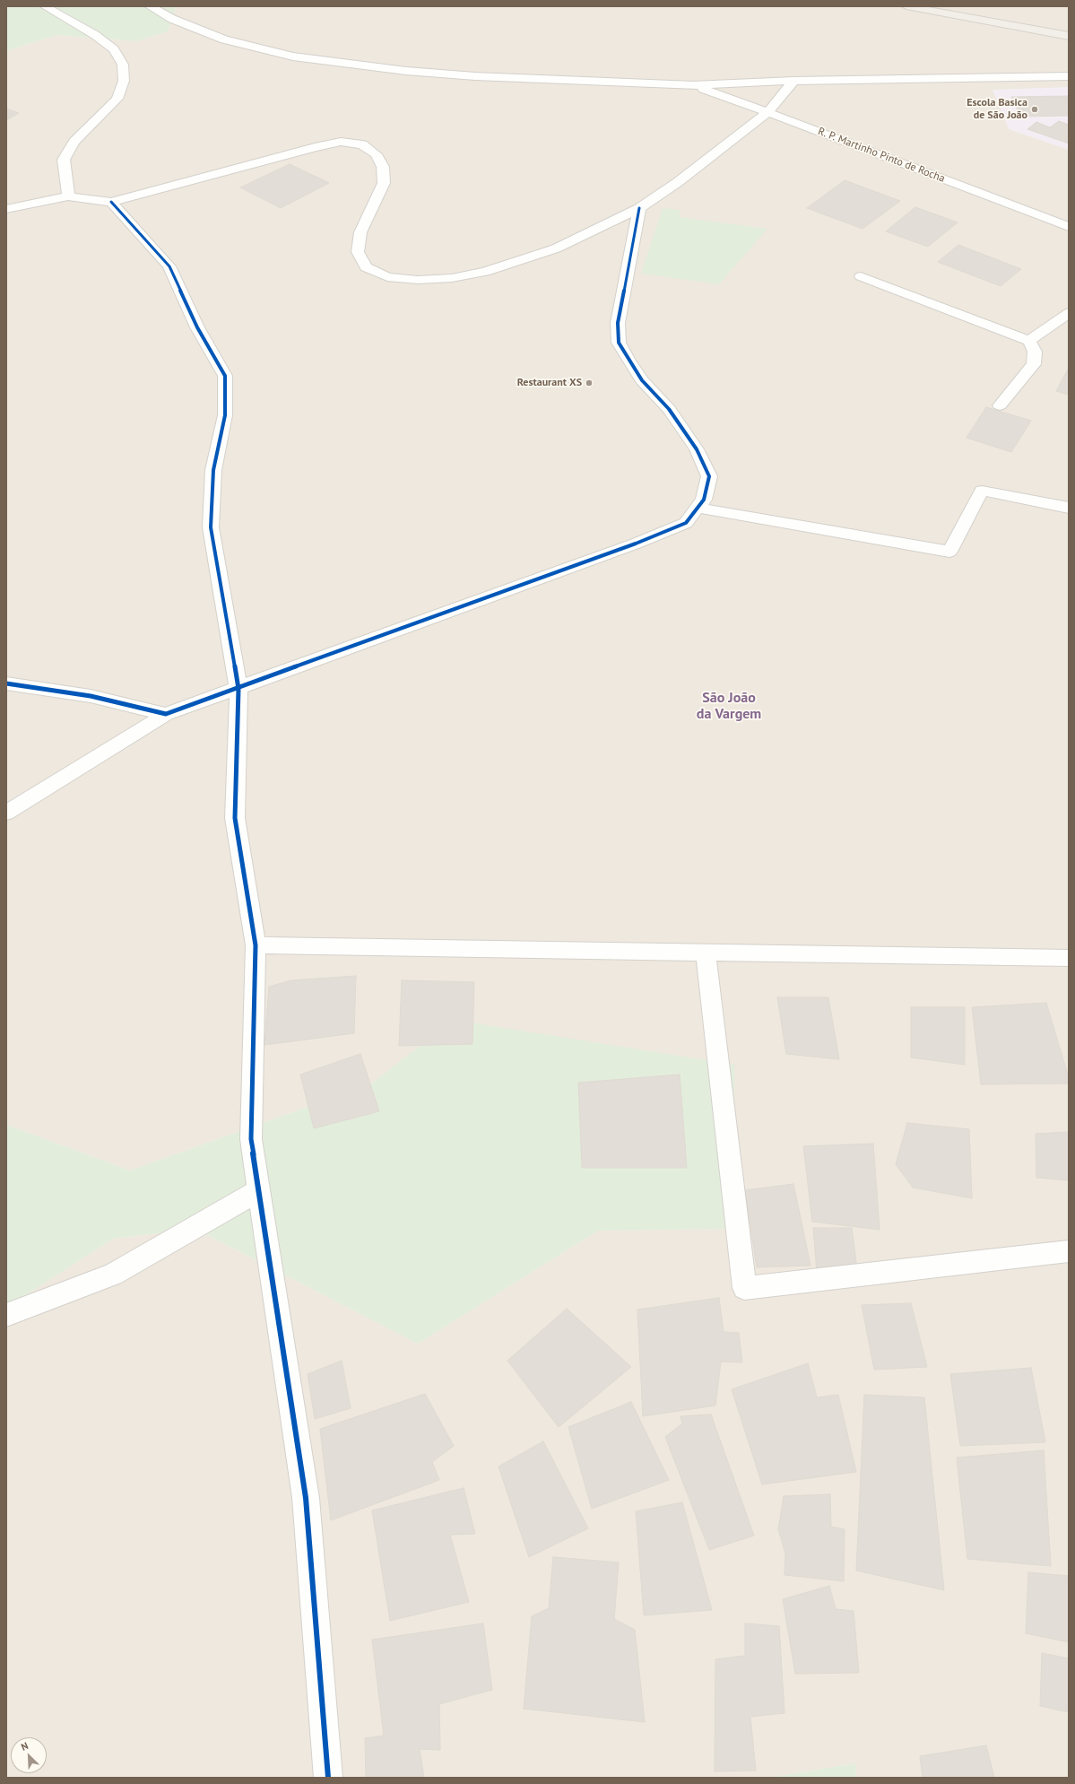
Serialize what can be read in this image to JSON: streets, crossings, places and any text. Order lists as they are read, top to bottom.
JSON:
{
  "streets": {
    "street": ["R. P. Martinho Pinto de Rocha"]
  },
  "districts": ["São João da Vargem"],
  "places": ["Escola Basica de São João", "Restaurant XS"],
  "north": "top left"
}
